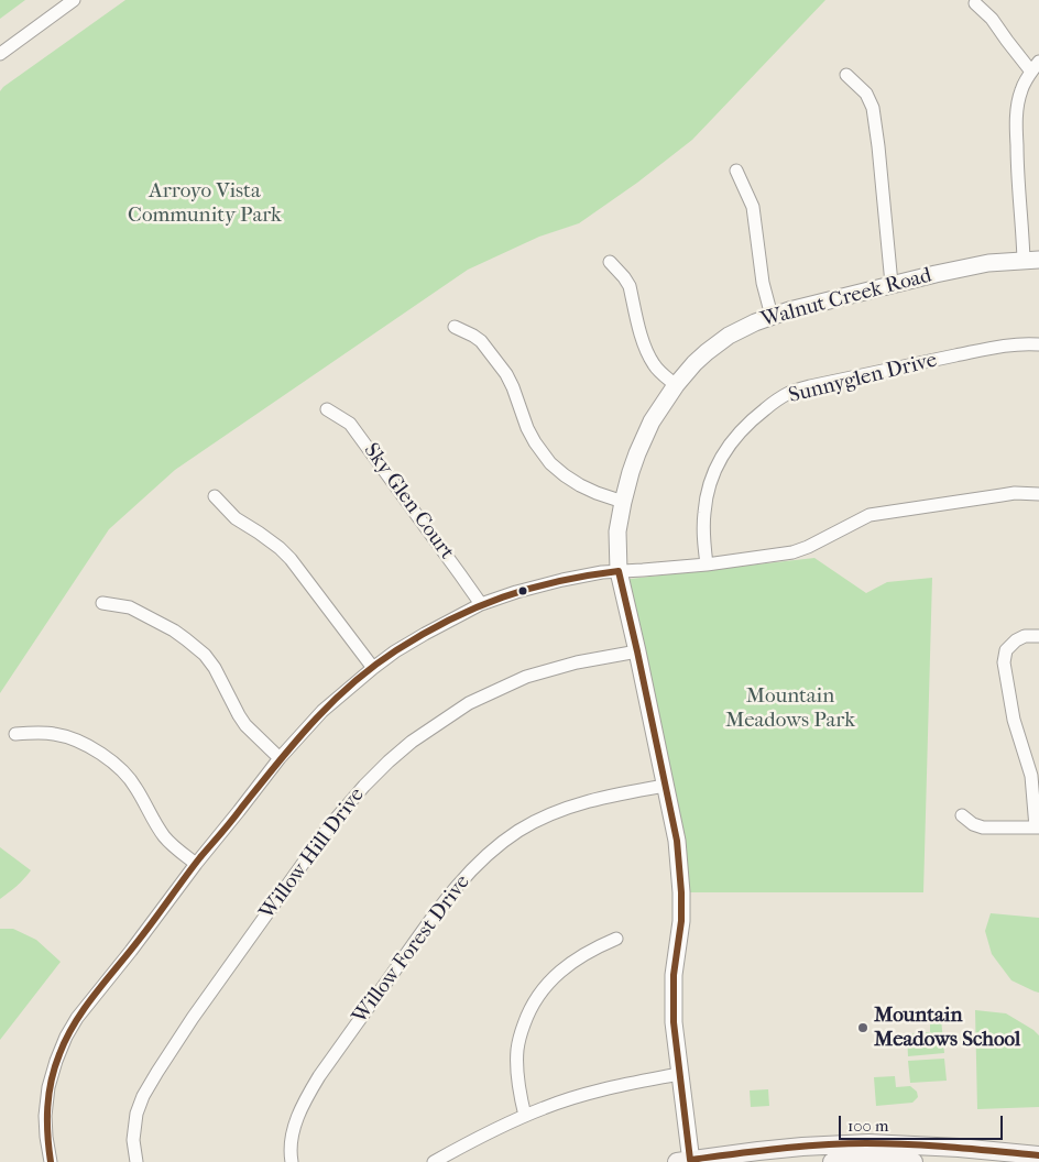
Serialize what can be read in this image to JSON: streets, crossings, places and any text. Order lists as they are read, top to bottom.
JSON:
{
  "streets": {
    "street": [
      "Walnut Creek Road",
      "Sunnyglen Drive",
      "Sky Glen Court",
      "Willow Hill Drive",
      "Willow Forest Drive"
    ]
  },
  "crossings": [
    ["Walnut Creek Road", "Willow Hill Drive"],
    ["Walnut Creek Road", "Willow Forest Drive"]
  ],
  "parks": ["Arroyo Vista Community Park", "Mountain Meadows Park"],
  "places": ["Mountain Meadows School"],
  "scale_bar": "100 m"
}
